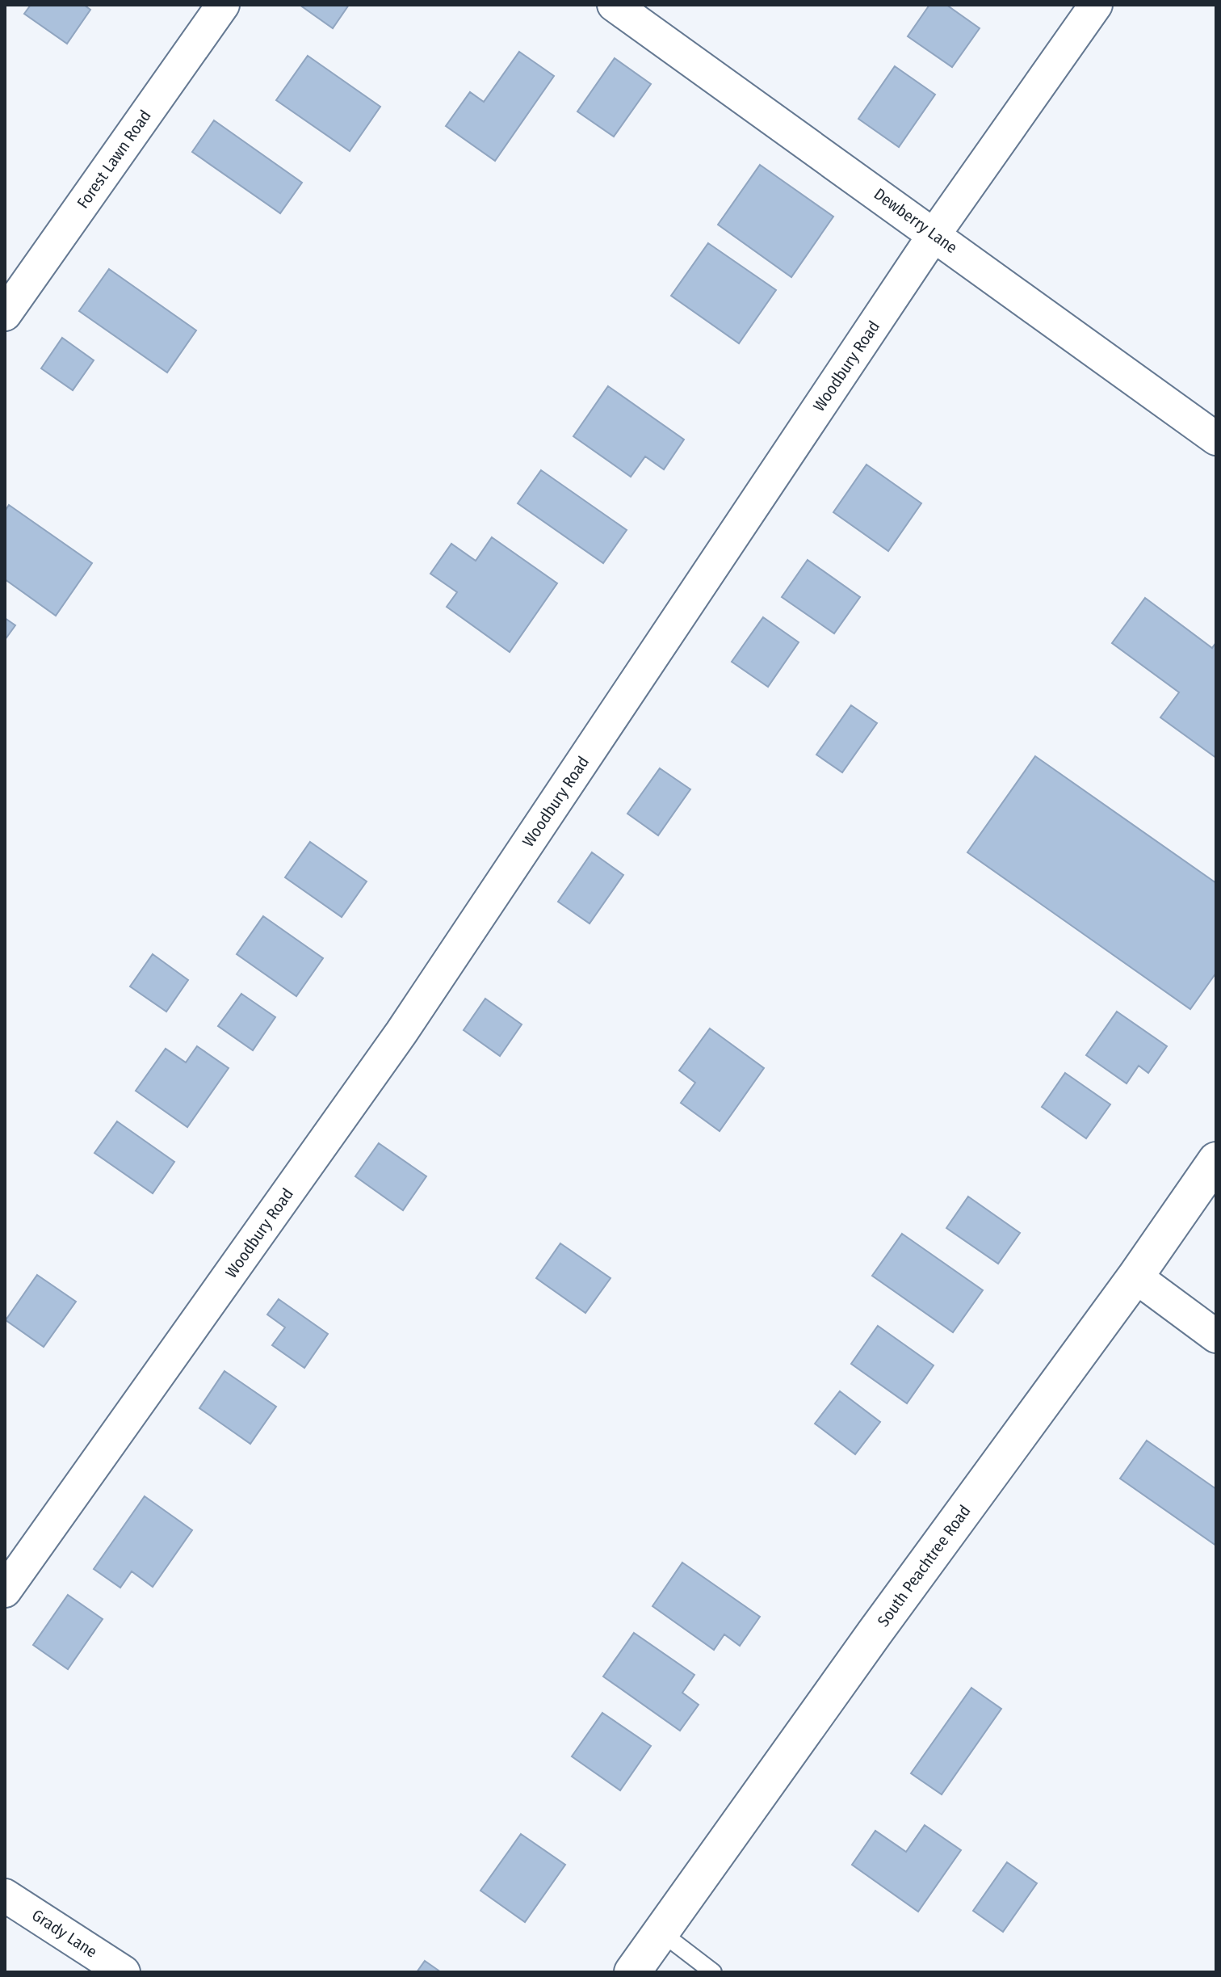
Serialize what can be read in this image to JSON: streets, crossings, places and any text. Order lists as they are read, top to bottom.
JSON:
{
  "streets": {
    "main road": ["South Peachtree Road"],
    "street": [
      "Forest Lawn Road",
      "Dewberry Lane",
      "Woodbury Road",
      "Grady Lane"
    ]
  },
  "crossings": [
    ["Dewberry Lane", "Woodbury Road"]
  ]
}
